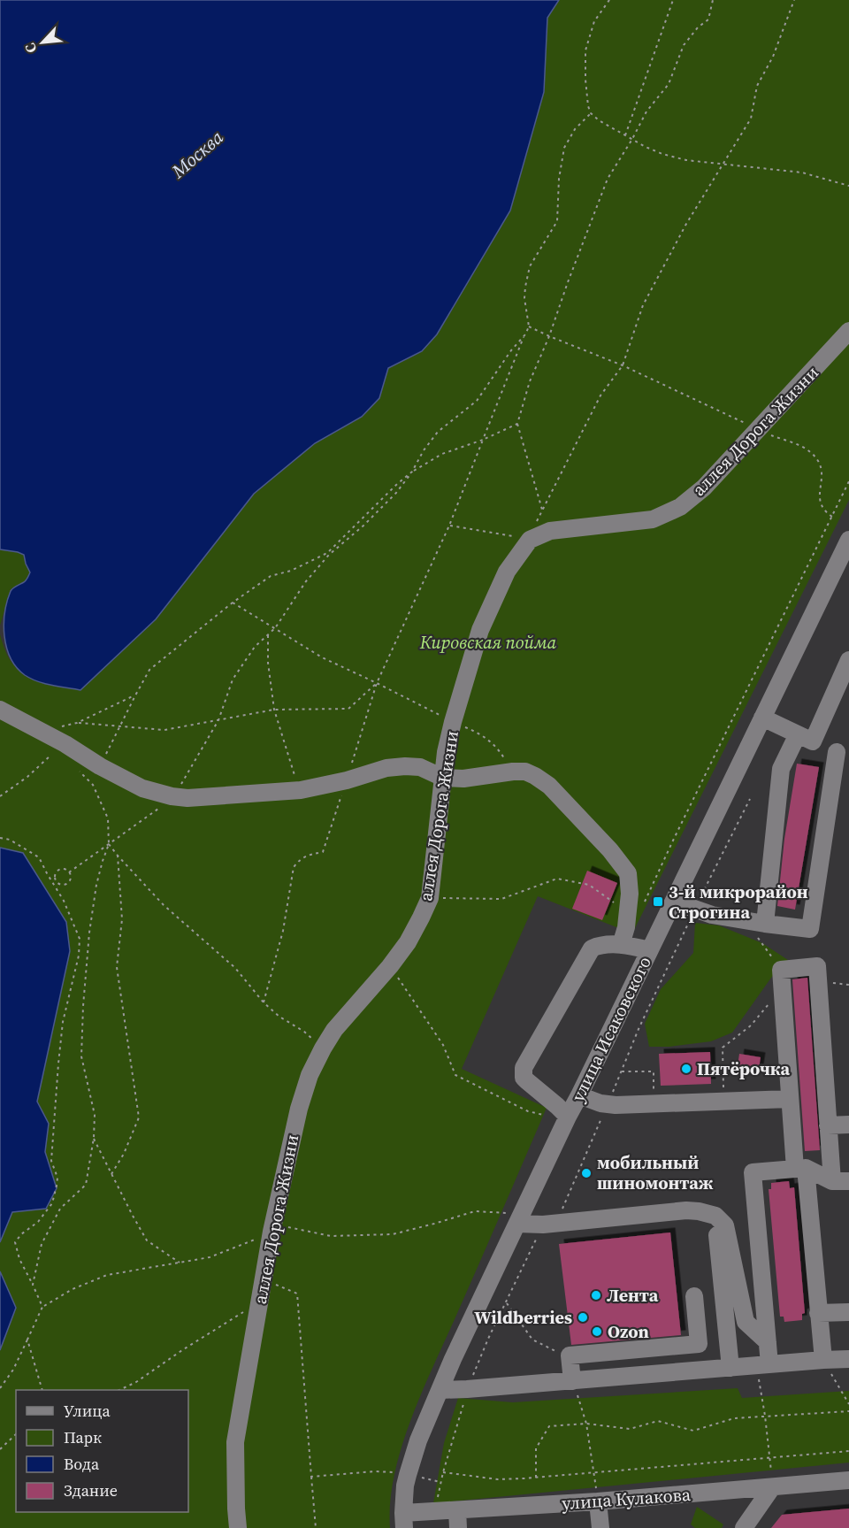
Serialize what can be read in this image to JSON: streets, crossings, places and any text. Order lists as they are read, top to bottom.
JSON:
{
  "streets": {
    "street": ["аллея Дорога Жизни", "улица Исаковского", "улица Кулакова"]
  },
  "crossings": [
    ["улица Исаковского", "улица Кулакова"]
  ],
  "water": ["Москва"],
  "parks": ["Кировская пойма"],
  "places": {
    "transit": ["3-й микрорайон Строгина"],
    "other": [
      "Пятёрочка",
      "мобильный шиномонтаж",
      "Лента",
      "Wildberries",
      "Ozon"
    ]
  },
  "legend": [
    "Улица",
    "Парк",
    "Вода",
    "Здание"
  ],
  "north": "bottom left"
}
